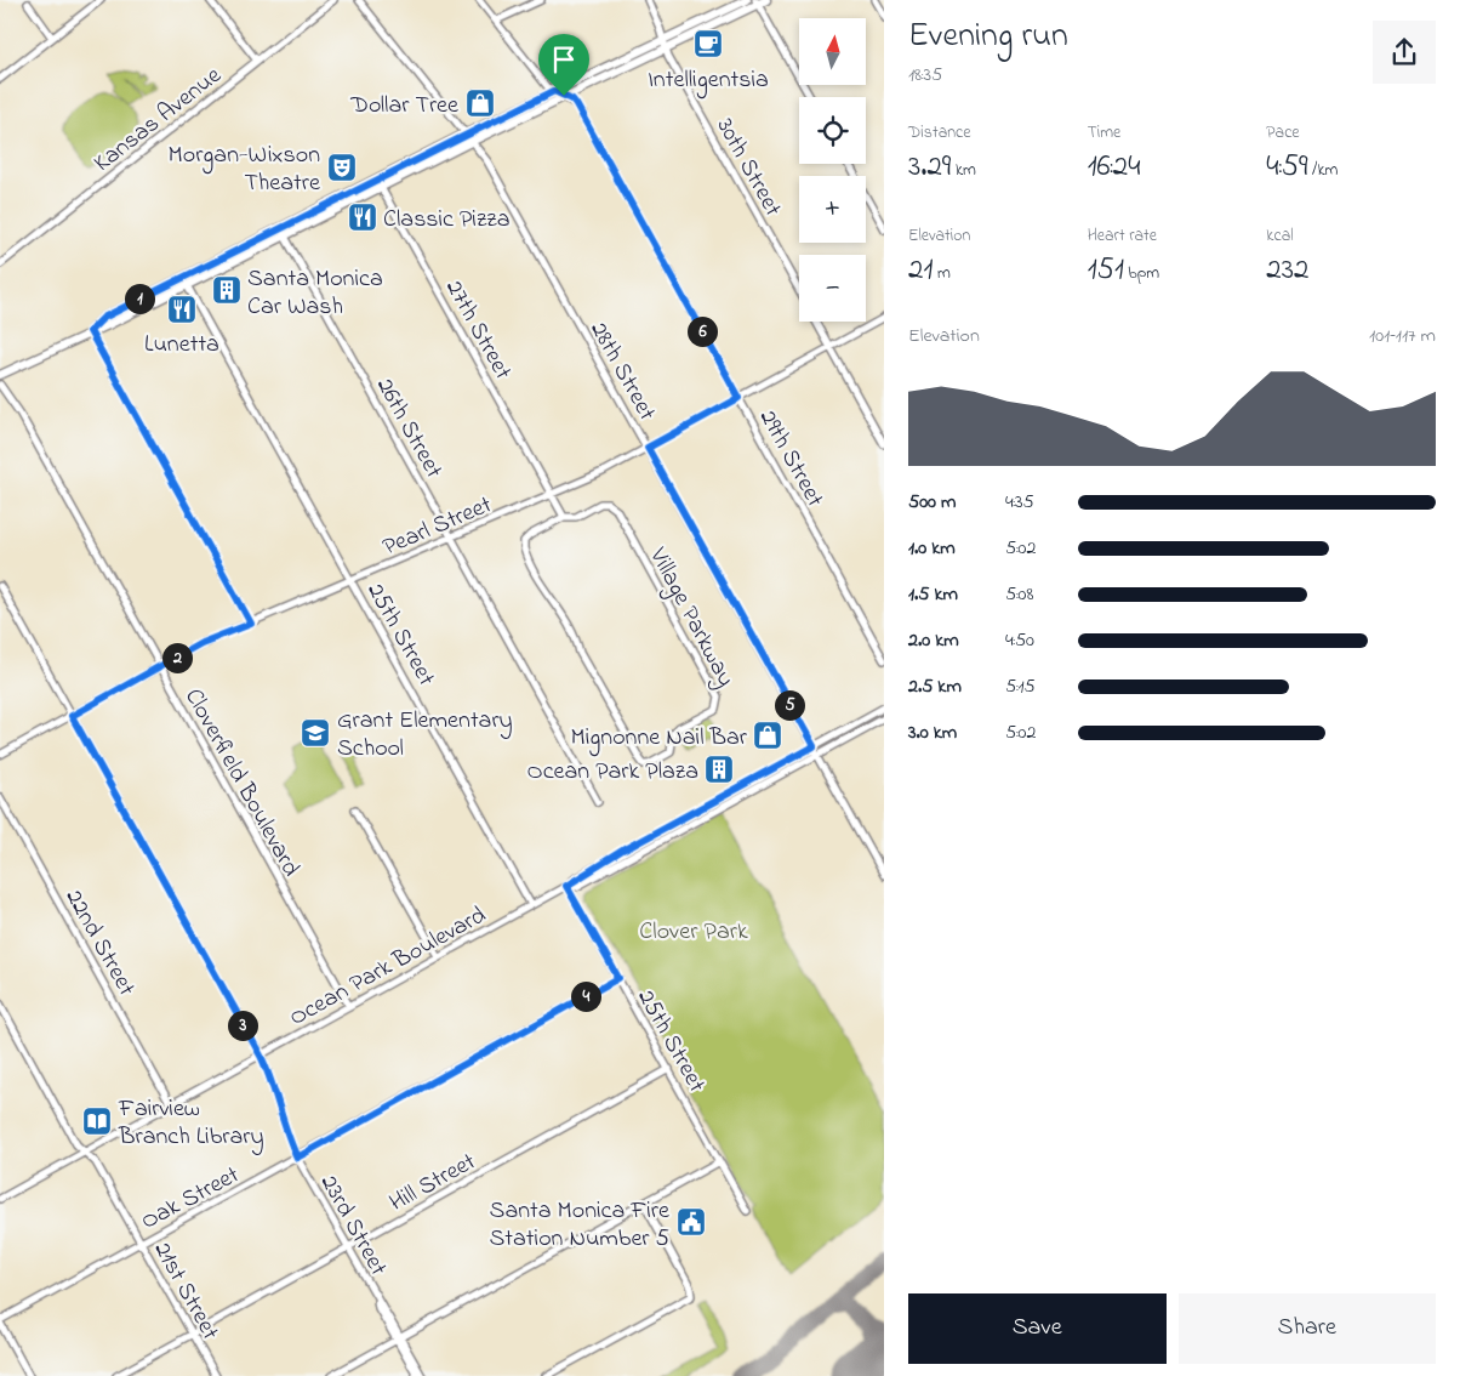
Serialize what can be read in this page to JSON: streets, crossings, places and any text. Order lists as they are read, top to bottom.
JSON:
{
  "streets": {
    "street": [
      "Kansas Avenue",
      "30th Street",
      "27th Street",
      "28th Street",
      "26th Street",
      "29th Street",
      "Pearl Street",
      "Village Parkway",
      "25th Street",
      "Cloverfield Boulevard",
      "22nd Street",
      "Ocean Park Boulevard",
      "Hill Street",
      "Oak Street",
      "23rd Street",
      "21st Street"
    ]
  },
  "crossings": [
    ["30th Street", "Pearl Street"],
    ["27th Street", "Pearl Street"],
    ["27th Street", "Village Parkway"],
    ["28th Street", "Pearl Street"],
    ["28th Street", "Ocean Park Boulevard"],
    ["26th Street", "Pearl Street"],
    ["29th Street", "Pearl Street"],
    ["Pearl Street", "25th Street"],
    ["Pearl Street", "Cloverfield Boulevard"],
    ["Pearl Street", "23rd Street"],
    ["25th Street", "Ocean Park Boulevard"],
    ["25th Street", "Hill Street"],
    ["25th Street", "Oak Street"],
    ["Cloverfield Boulevard", "Ocean Park Boulevard"],
    ["22nd Street", "Ocean Park Boulevard"],
    ["Ocean Park Boulevard", "23rd Street"],
    ["Ocean Park Boulevard", "21st Street"],
    ["Hill Street", "23rd Street"],
    ["Hill Street", "21st Street"],
    ["Oak Street", "23rd Street"],
    ["Oak Street", "21st Street"]
  ],
  "parks": ["Clover Park"],
  "places": {
    "cafe": ["Intelligentsia"],
    "shop": ["Dollar Tree", "Mignonne Nail Bar"],
    "theatre": ["Morgan-Wixson Theatre"],
    "restaurant": ["Classic Pizza", "Lunetta"],
    "building": ["Santa Monica Car Wash", "Ocean Park Plaza"],
    "school or university": ["Grant Elementary School"],
    "library": ["Fairview Branch Library"],
    "public building": ["Santa Monica Fire Station Number 5"]
  },
  "north": "top",
  "page": {
    "heading": ["Evening run", "18:35"],
    "map_buttons": ["+", "−"],
    "stats": [
      ["Distance", "3.29 km"],
      ["Time", "16:24"],
      ["Pace", "4:59 /km"],
      ["Elevation", "21 m"],
      ["Heart rate", "151 bpm"],
      ["kcal", "232"]
    ],
    "pins": [
      "1",
      "6",
      "2",
      "5",
      "4",
      "3"
    ],
    "chart": ["Elevation", "101–117 m"],
    "list": [
      {
        "name": "500 m",
        "note": "4:35"
      },
      {
        "name": "1.0 km",
        "note": "5:02"
      },
      {
        "name": "1.5 km",
        "note": "5:08"
      },
      {
        "name": "2.0 km",
        "note": "4:50"
      },
      {
        "name": "2.5 km",
        "note": "5:15"
      },
      {
        "name": "3.0 km",
        "note": "5:02"
      }
    ],
    "buttons": ["Save", "Share"]
  }
}
